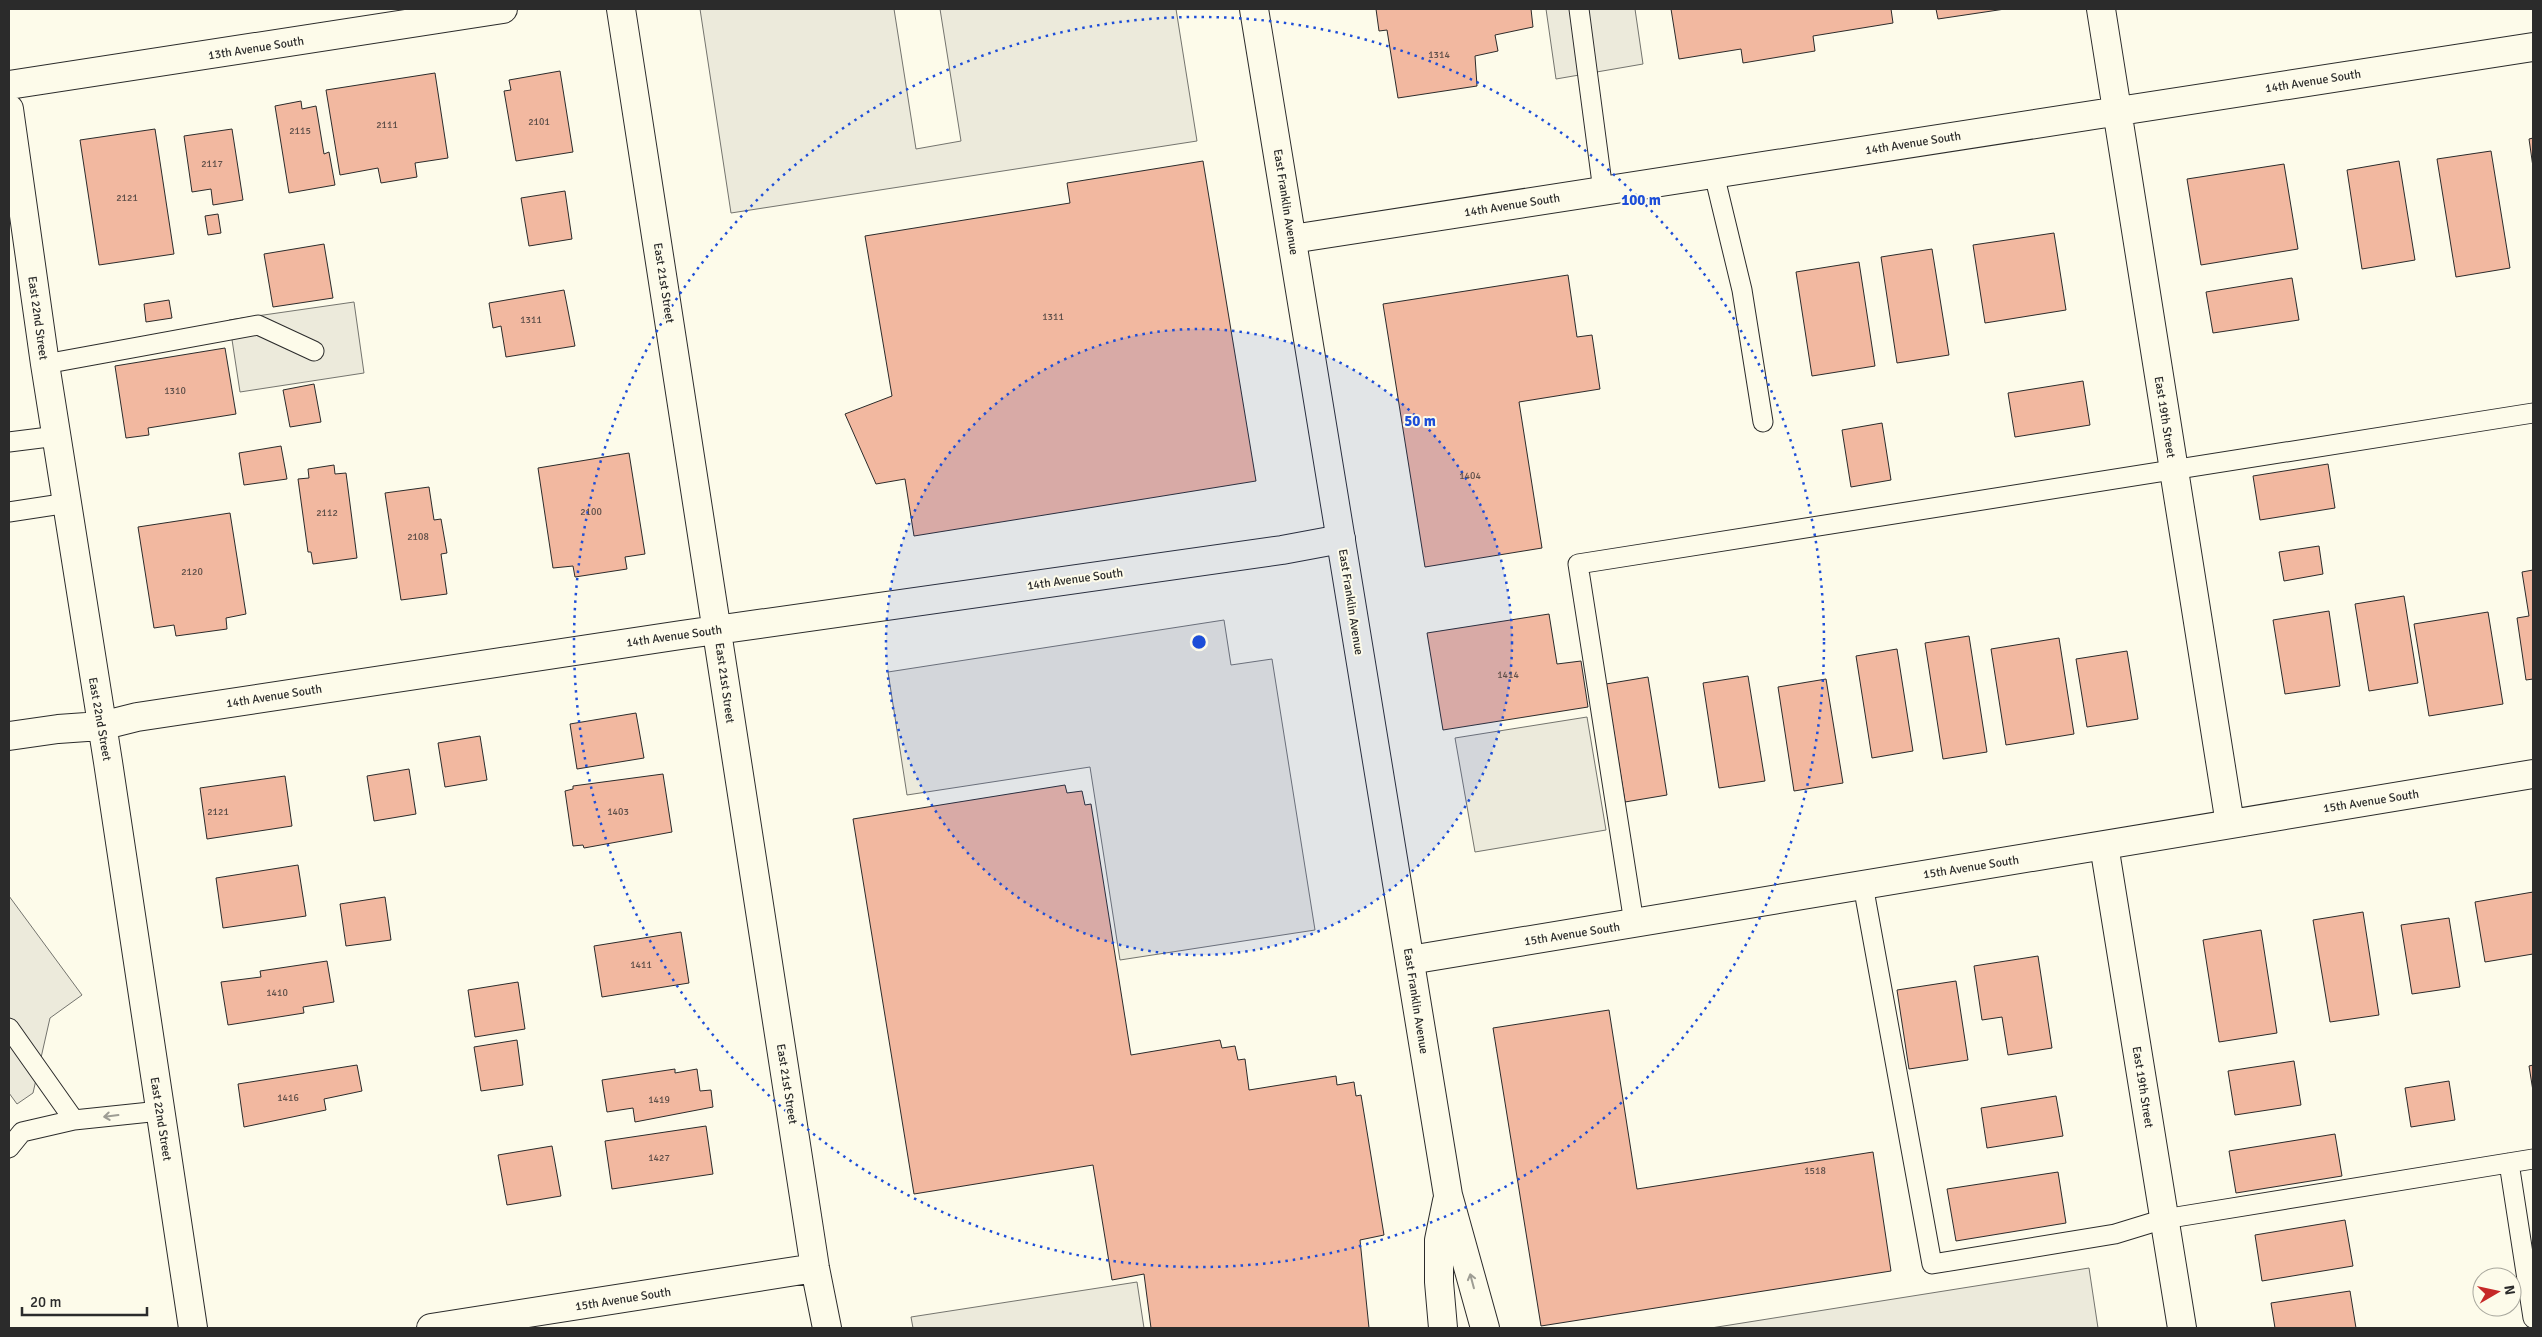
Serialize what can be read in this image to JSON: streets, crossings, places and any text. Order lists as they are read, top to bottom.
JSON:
{
  "streets": {
    "street": [
      "13th Avenue South",
      "14th Avenue South",
      "East Franklin Avenue",
      "East 21st Street",
      "East 22nd Street",
      "East 19th Street",
      "15th Avenue South"
    ]
  },
  "crossings": [
    ["14th Avenue South", "East Franklin Avenue"],
    ["14th Avenue South", "East 21st Street"],
    ["14th Avenue South", "East 22nd Street"],
    ["14th Avenue South", "East 19th Street"],
    ["East Franklin Avenue", "15th Avenue South"],
    ["East 21st Street", "15th Avenue South"],
    ["East 19th Street", "15th Avenue South"]
  ],
  "house_numbers": [
    "1314",
    "2101",
    "2111",
    "2115",
    "2117",
    "2121",
    "1311",
    "1311",
    "1310",
    "1404",
    "2100",
    "2112",
    "2108",
    "2120",
    "1414",
    "2121",
    "1403",
    "1411",
    "1410",
    "1416",
    "1419",
    "1427",
    "1518"
  ],
  "scale_bar": "20 m",
  "north": "right",
  "rings": ["100 m", "50 m"]
}
